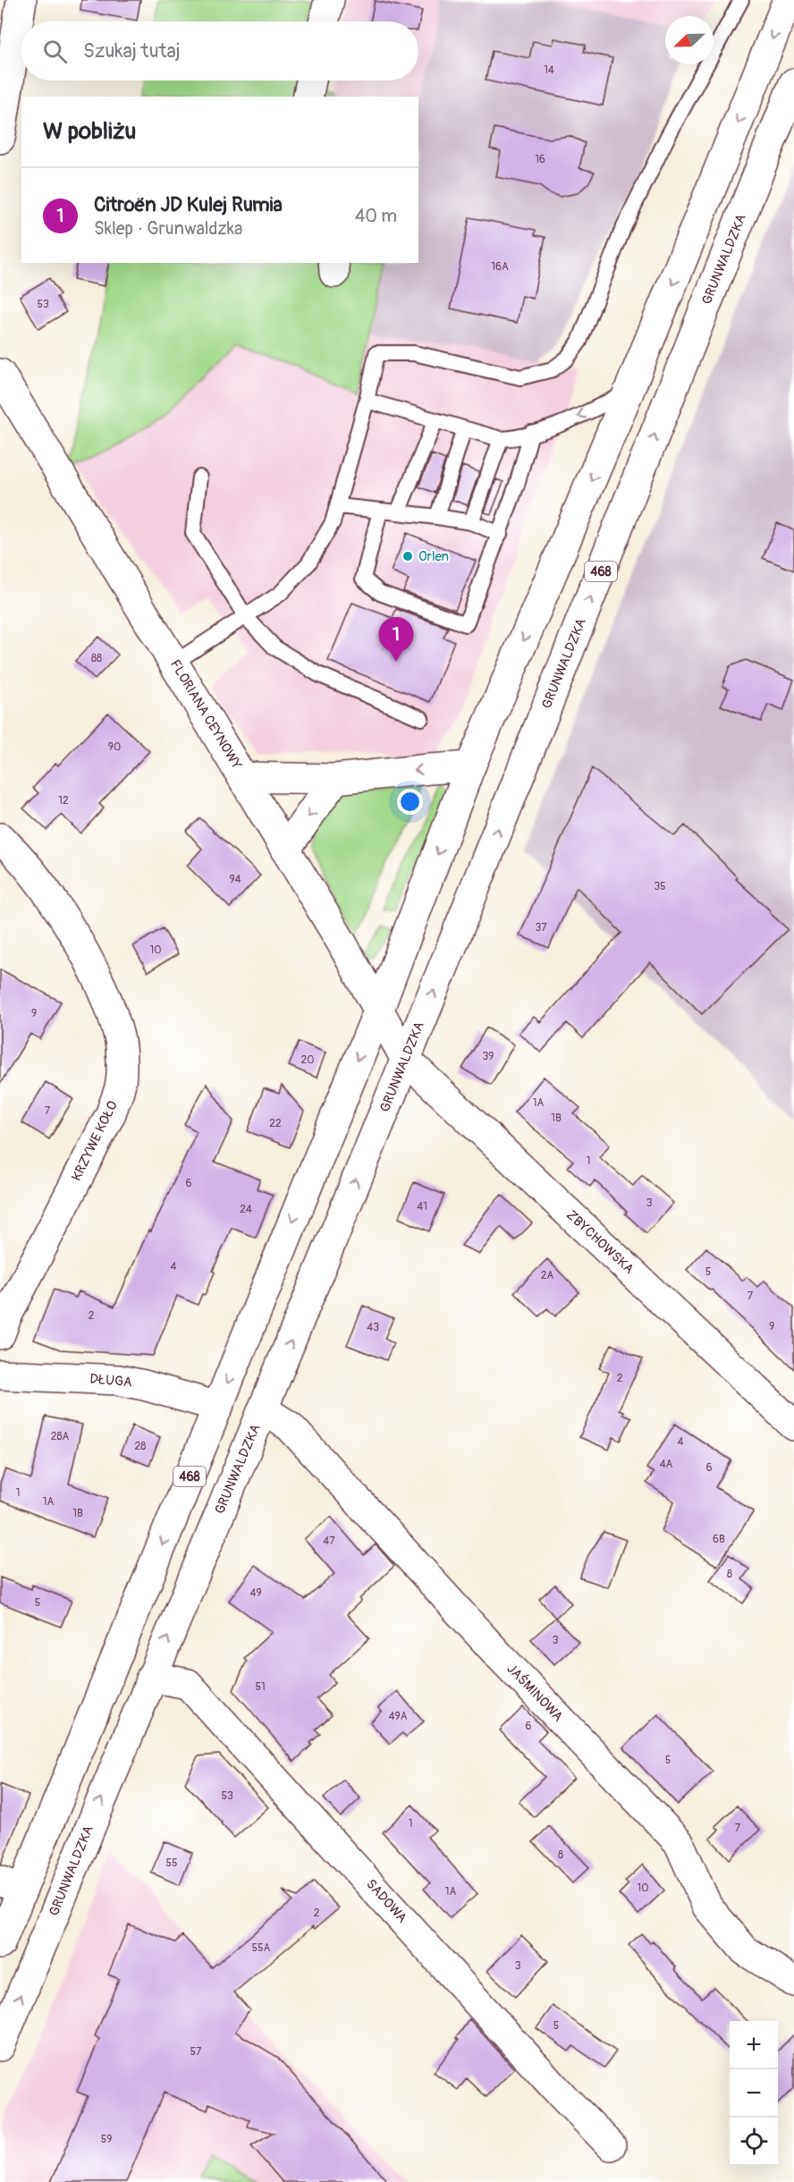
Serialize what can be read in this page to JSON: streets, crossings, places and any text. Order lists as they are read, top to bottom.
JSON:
{
  "streets": {
    "main road": [
      "GRUNWALDZKA",
      "468",
      "FLORIANA CEYNOWY",
      "KRZYWE KOŁO",
      "ZBYCHOWSKA",
      "DŁUGA",
      "JAŚMINOWA",
      "SADOWA"
    ]
  },
  "crossings": [
    ["GRUNWALDZKA", "FLORIANA CEYNOWY"],
    ["GRUNWALDZKA", "ZBYCHOWSKA"],
    ["GRUNWALDZKA", "JAŚMINOWA"],
    ["GRUNWALDZKA", "SADOWA"],
    ["468", "FLORIANA CEYNOWY"],
    ["468", "DŁUGA"],
    ["FLORIANA CEYNOWY", "ZBYCHOWSKA"]
  ],
  "places": ["Orlen"],
  "house_numbers": [
    "14",
    "16",
    "16A",
    "53",
    "88",
    "90",
    "12",
    "94",
    "35",
    "37",
    "10",
    "9",
    "39",
    "20",
    "1A",
    "7",
    "1B",
    "22",
    "1",
    "6",
    "3",
    "41",
    "24",
    "4",
    "5",
    "2A",
    "7",
    "2",
    "9",
    "43",
    "2",
    "28A",
    "4",
    "28",
    "4A",
    "6",
    "1",
    "1A",
    "1B",
    "6B",
    "47",
    "8",
    "49",
    "5",
    "3",
    "51",
    "49A",
    "6",
    "5",
    "53",
    "1",
    "7",
    "8",
    "55",
    "10",
    "1A",
    "2",
    "55A",
    "3",
    "5",
    "57",
    "59"
  ],
  "north": "bottom left",
  "page": {
    "search": "Szukaj tutaj",
    "heading": "W pobliżu",
    "list": [
      {
        "mark": "1",
        "name": "Citroën JD Kulej Rumia",
        "note": "Sklep · Grunwaldzka",
        "value": "40 m"
      }
    ],
    "pins": "1",
    "map_buttons": ["+", "−"]
  }
}
